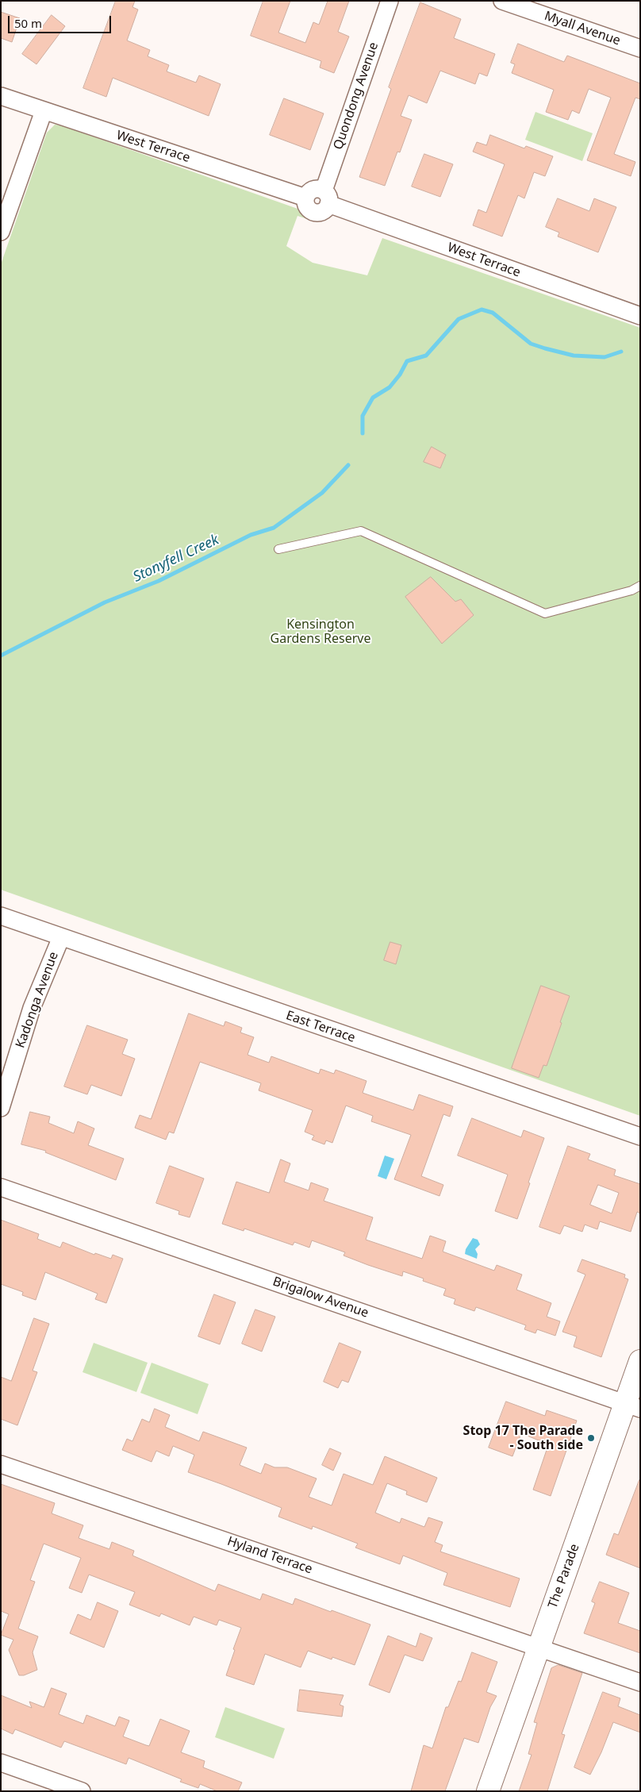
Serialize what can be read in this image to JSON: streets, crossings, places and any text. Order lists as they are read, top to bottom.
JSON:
{
  "streets": {
    "main road": ["The Parade"],
    "street": [
      "Myall Avenue",
      "Quondong Avenue",
      "West Terrace",
      "Kadonga Avenue",
      "East Terrace",
      "Brigalow Avenue",
      "Hyland Terrace"
    ]
  },
  "crossings": [
    ["Quondong Avenue", "West Terrace"],
    ["Kadonga Avenue", "East Terrace"],
    ["Brigalow Avenue", "The Parade"],
    ["Hyland Terrace", "The Parade"]
  ],
  "water": ["Stonyfell Creek"],
  "parks": ["Kensington Gardens Reserve"],
  "places": ["Stop 17 The Parade - South side"],
  "scale_bar": "50 m"
}
